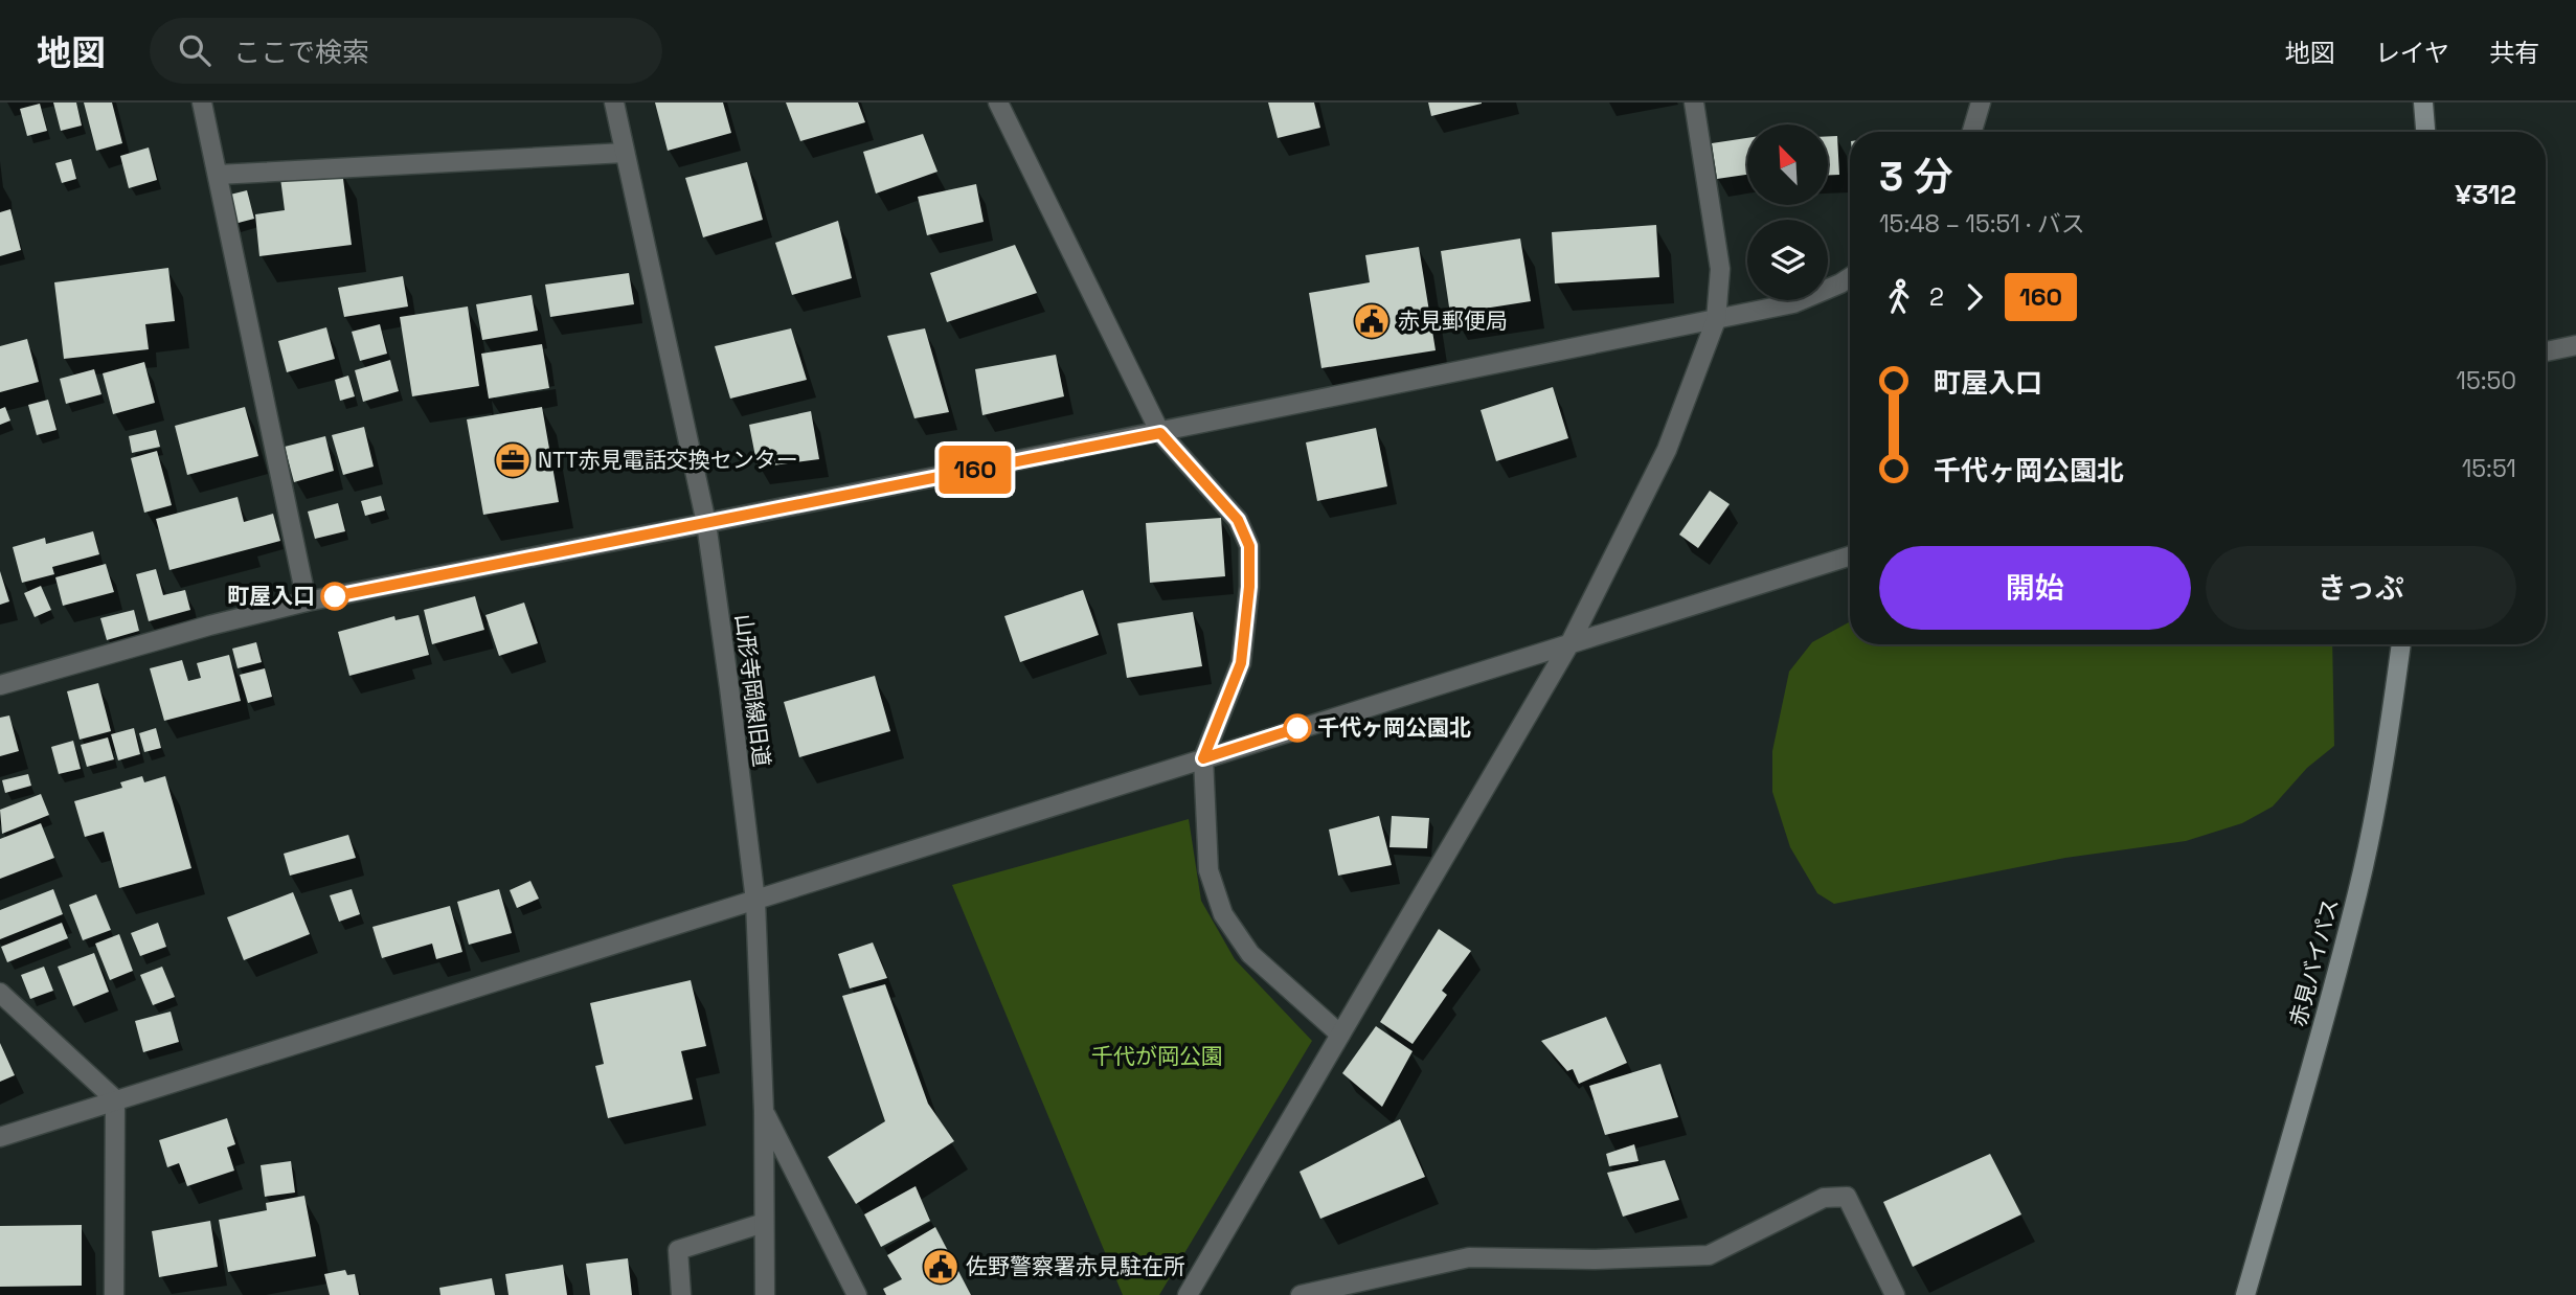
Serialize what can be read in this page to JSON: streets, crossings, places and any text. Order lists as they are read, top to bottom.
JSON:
{
  "streets": {
    "main road": ["赤見バイパス"],
    "street": ["山形寺岡線旧道"]
  },
  "parks": ["千代が岡公園"],
  "places": {
    "public building": ["赤見郵便局", "佐野警察署赤見駐在所"],
    "office": ["NTT赤見電話交換センター"],
    "other": ["町屋入口", "千代ヶ岡公園北"]
  },
  "lines": ["bus line 160"],
  "north": "top left",
  "page": {
    "header": "地図",
    "search": "ここで検索",
    "nav": ["地図", "レイヤ", "共有"],
    "on_map": "160",
    "heading": ["3 分", "15:48 – 15:51 · バス", "¥312"],
    "legs": ["2", "160"],
    "list": [
      {
        "name": "町屋入口",
        "value": "15:50"
      },
      {
        "name": "千代ヶ岡公園北",
        "value": "15:51"
      }
    ],
    "buttons": ["開始", "きっぷ"]
  }
}
